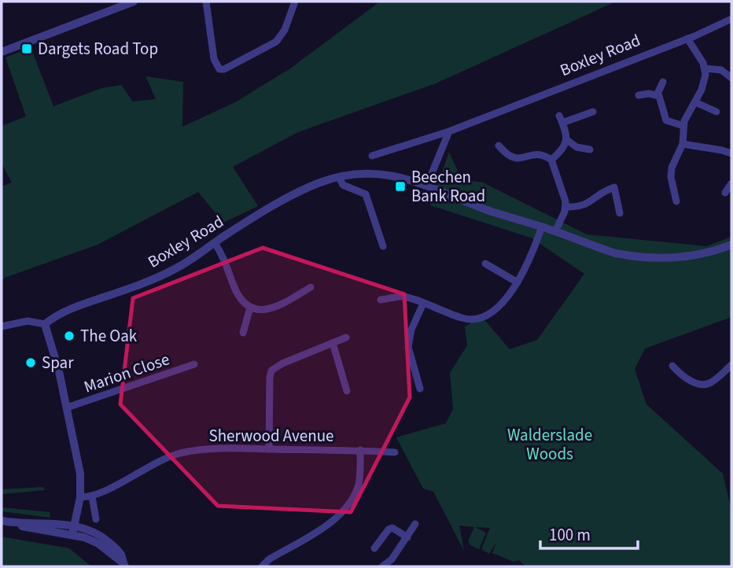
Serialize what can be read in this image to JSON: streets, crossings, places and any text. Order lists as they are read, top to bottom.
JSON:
{
  "streets": {
    "street": ["Boxley Road", "Marion Close", "Sherwood Avenue"]
  },
  "parks": ["Walderslade Woods"],
  "places": {
    "transit": ["Dargets Road Top", "Beechen Bank Road"],
    "other": ["The Oak", "Spar"]
  },
  "scale_bar": "100 m"
}
